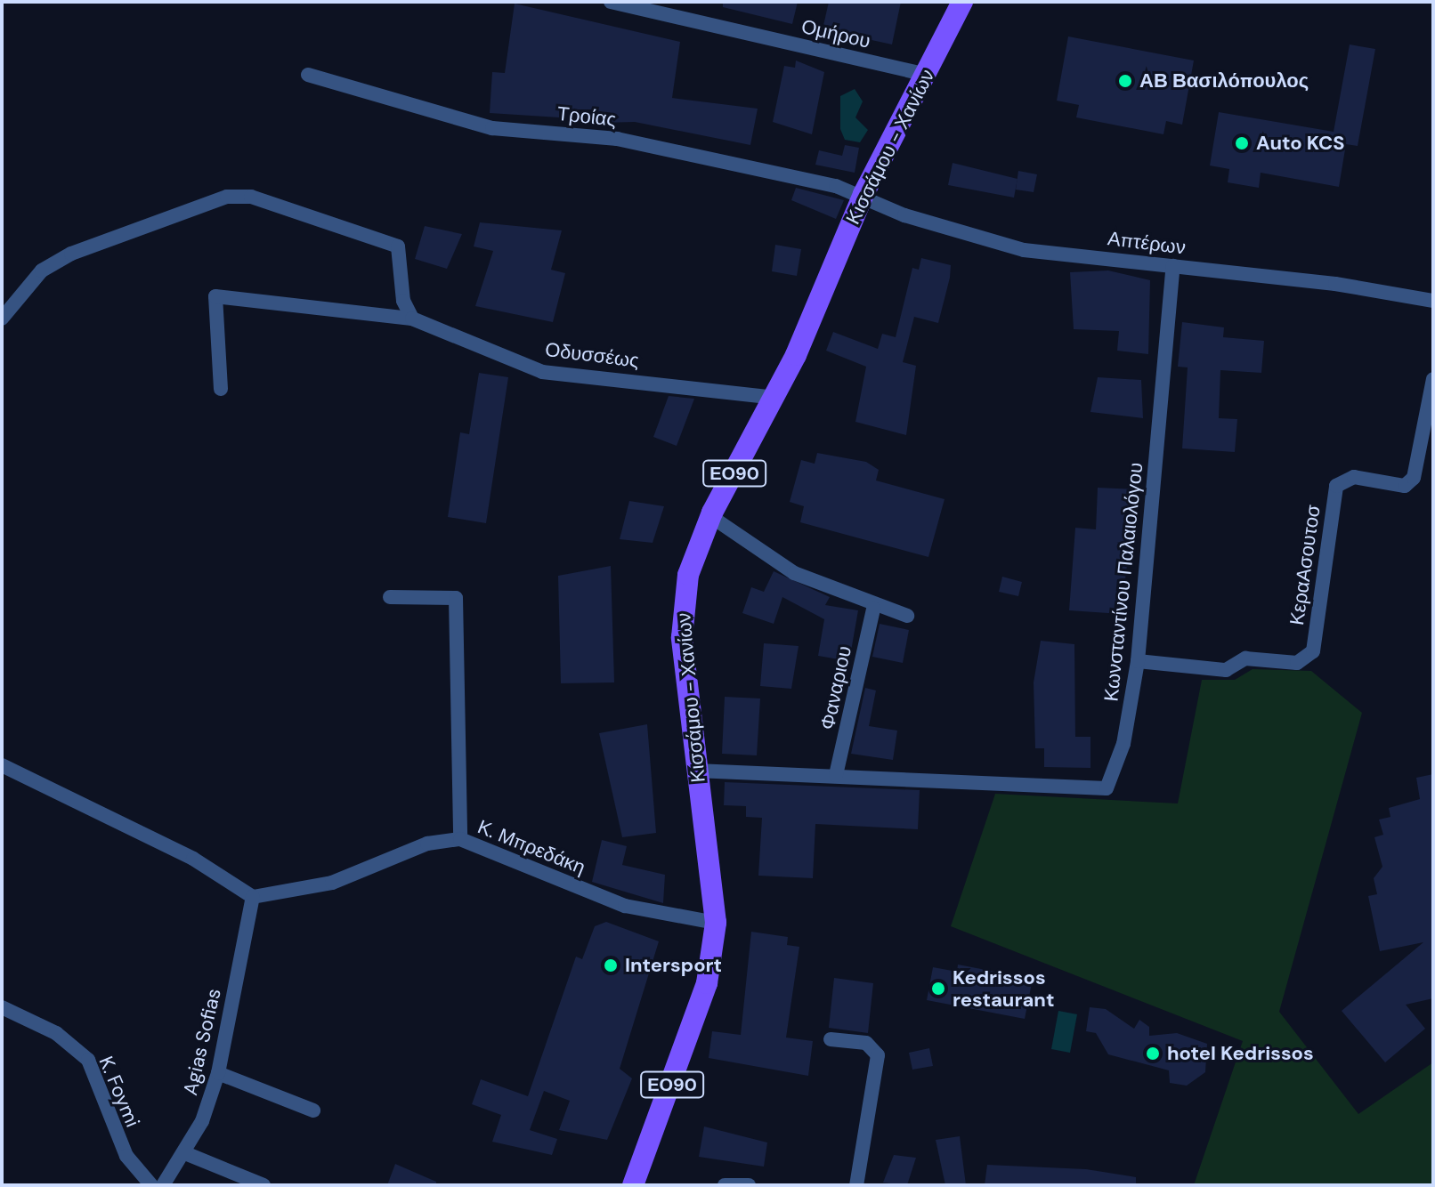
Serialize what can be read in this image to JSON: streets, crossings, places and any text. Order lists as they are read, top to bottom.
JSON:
{
  "streets": {
    "main road": ["Κισσάμου - Χανίων", "ΕΟ90"],
    "street": [
      "Ομήρου",
      "Τροίας",
      "Απτέρων",
      "Οδυσσέως",
      "ΚεραΑσουτοσ",
      "Κωνσταντίνου Παλαιολόγου",
      "Φαναριου",
      "Κ. Μπρεδάκη",
      "Agias Sofias",
      "K. Foymi"
    ]
  },
  "crossings": [
    ["Ομήρου", "Κισσάμου - Χανίων"],
    ["Τροίας", "Κισσάμου - Χανίων"],
    ["Τροίας", "Απτέρων"],
    ["Κισσάμου - Χανίων", "Απτέρων"],
    ["Κισσάμου - Χανίων", "Οδυσσέως"],
    ["Κισσάμου - Χανίων", "Κωνσταντίνου Παλαιολόγου"],
    ["Κισσάμου - Χανίων", "Κ. Μπρεδάκη"],
    ["Απτέρων", "Κωνσταντίνου Παλαιολόγου"],
    ["ΚεραΑσουτοσ", "Κωνσταντίνου Παλαιολόγου"],
    ["Κωνσταντίνου Παλαιολόγου", "Φαναριου"],
    ["Κ. Μπρεδάκη", "Agias Sofias"]
  ],
  "places": [
    "ΑΒ Βασιλόπουλος",
    "Auto KCS",
    "Intersport",
    "Kedrissos restaurant",
    "hotel Kedrissos"
  ]
}
